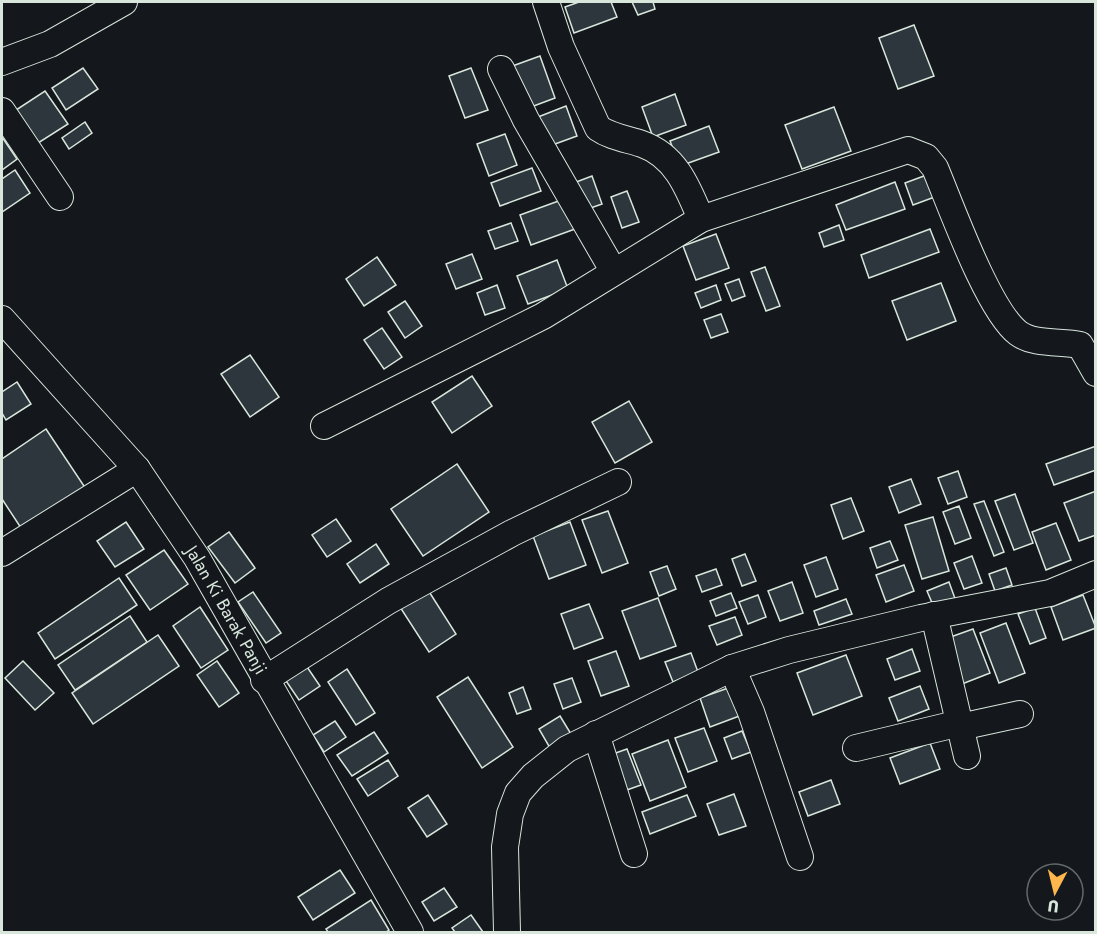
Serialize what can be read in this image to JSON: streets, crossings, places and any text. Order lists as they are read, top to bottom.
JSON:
{
  "streets": {
    "street": ["Jalan Ki Barak Panji"]
  },
  "north": "bottom"
}
